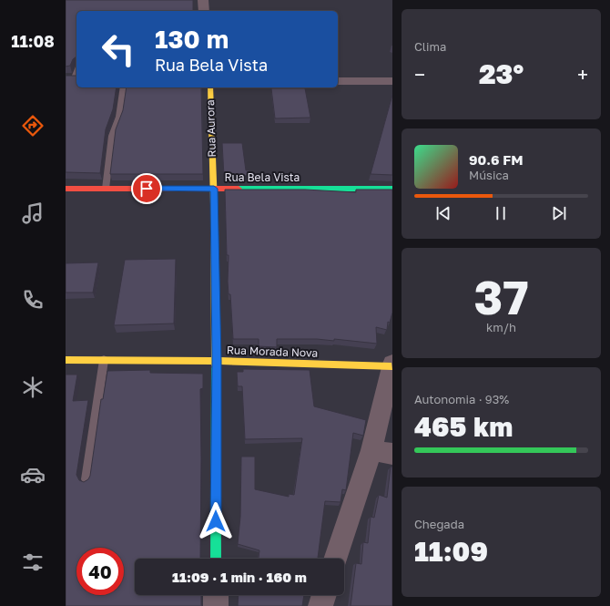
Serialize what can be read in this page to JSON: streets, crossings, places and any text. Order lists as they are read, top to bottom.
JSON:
{
  "streets": {
    "street": ["Rua Aurora", "Rua Bela Vista", "Rua Morada Nova"]
  },
  "crossings": [
    ["Rua Aurora", "Rua Bela Vista"],
    ["Rua Aurora", "Rua Morada Nova"]
  ],
  "page": {
    "tabs": "11:08",
    "tile": [
      "Clima",
      ["37", "km/h"],
      ["Autonomia · 93%", "465 km"],
      ["Chegada", "11:09"]
    ],
    "turn": ["130 m", "Rua Bela Vista"],
    "heat": ["−", "23°", "+"],
    "song": ["90.6 FM", "Música"],
    "limit": "40",
    "trip": "11:09 · 1 min · 160 m"
  }
}
